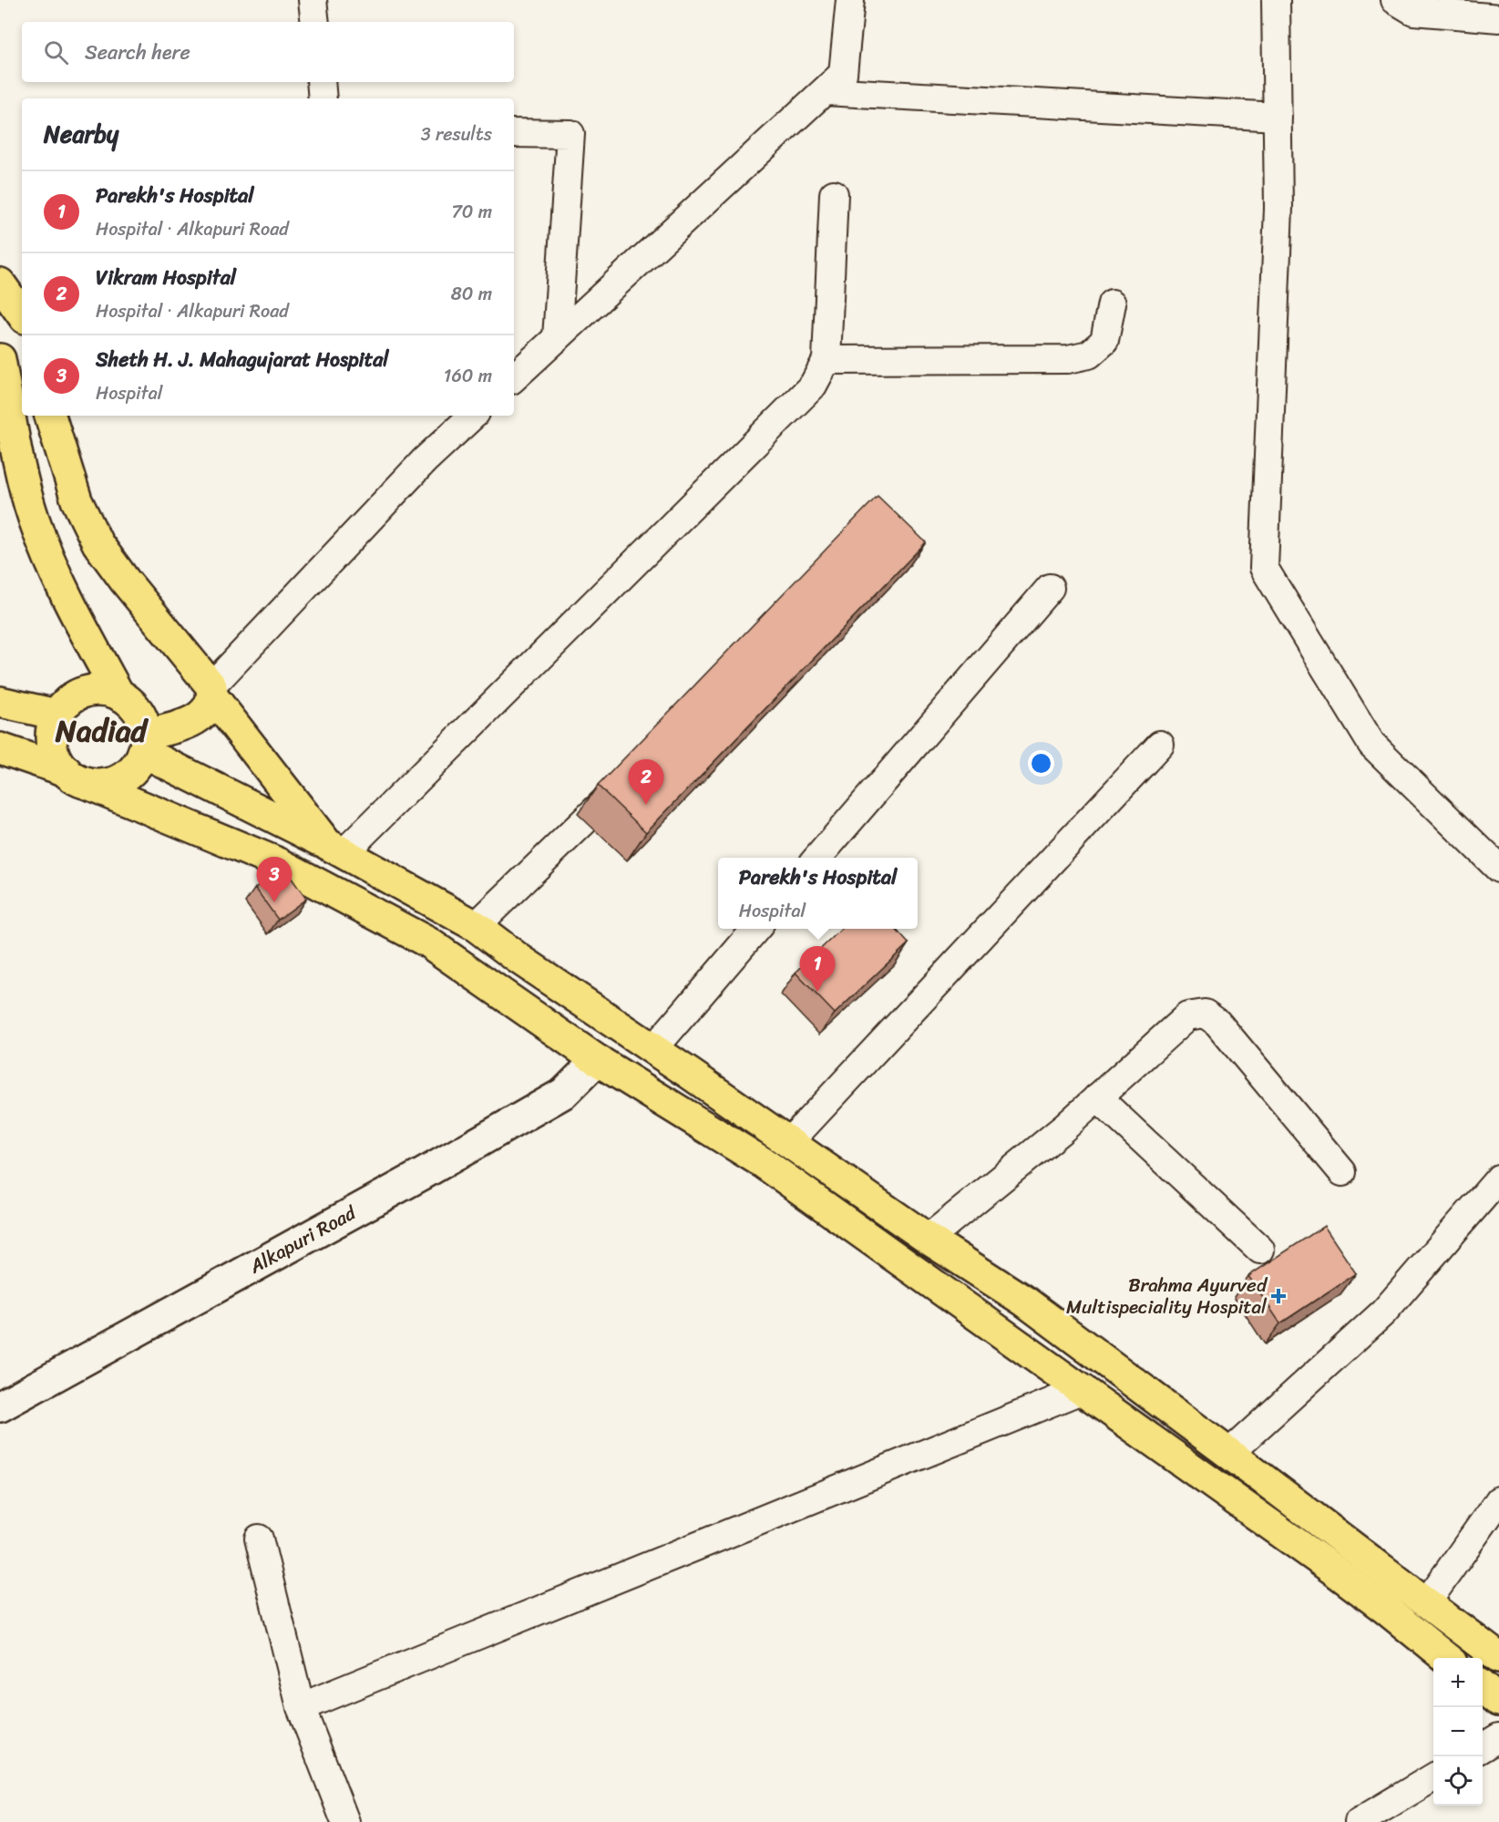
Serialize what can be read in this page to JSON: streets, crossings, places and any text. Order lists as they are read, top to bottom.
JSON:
{
  "streets": {
    "street": ["Alkapuri Road"]
  },
  "districts": ["Nadiad"],
  "places": {
    "health": ["Brahma Ayurved Multispeciality Hospital"]
  },
  "page": {
    "search": "Search here",
    "heading": ["Nearby", "3 results"],
    "list": [
      {
        "mark": "1",
        "name": "Parekh's Hospital",
        "note": "Hospital · Alkapuri Road",
        "value": "70 m"
      },
      {
        "mark": "2",
        "name": "Vikram Hospital",
        "note": "Hospital · Alkapuri Road",
        "value": "80 m"
      },
      {
        "mark": "3",
        "name": "Sheth H. J. Mahagujarat Hospital",
        "note": "Hospital",
        "value": "160 m"
      }
    ],
    "pins": ["2", "3", "1"],
    "popup": ["Parekh's Hospital", "Hospital"],
    "map_buttons": ["+", "−"]
  }
}
